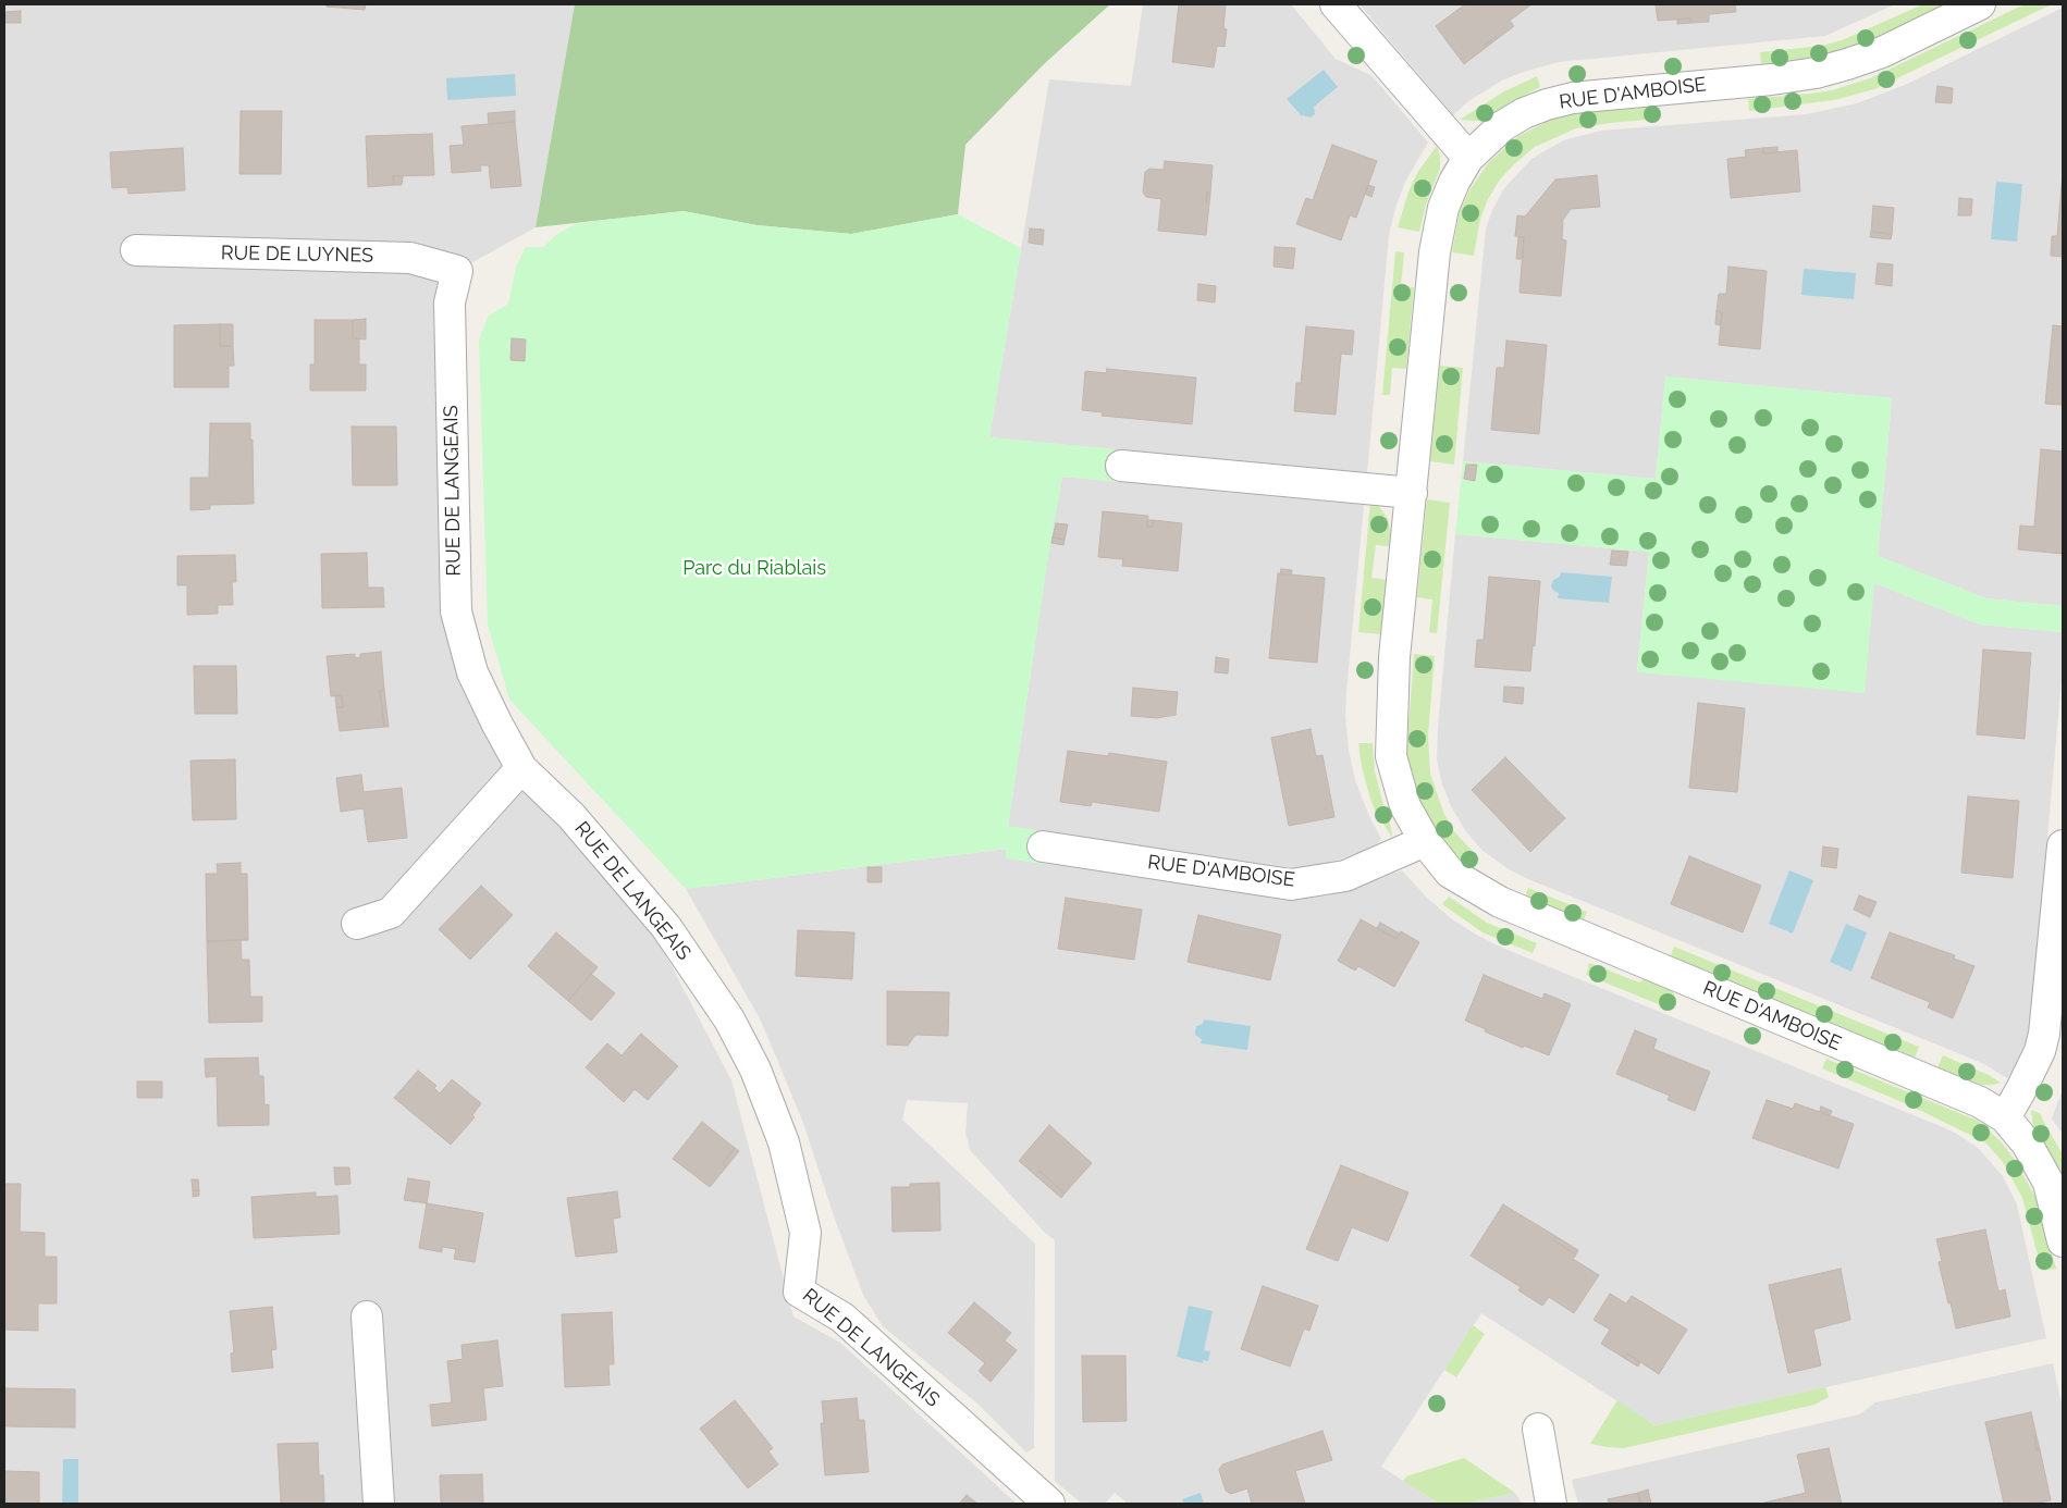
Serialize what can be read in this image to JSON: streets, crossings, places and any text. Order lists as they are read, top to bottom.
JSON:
{
  "streets": {
    "street": ["RUE D'AMBOISE", "RUE DE LUYNES", "RUE DE LANGEAIS"]
  },
  "crossings": [
    ["RUE DE LUYNES", "RUE DE LANGEAIS"]
  ],
  "parks": ["Parc du Riablais"]
}
